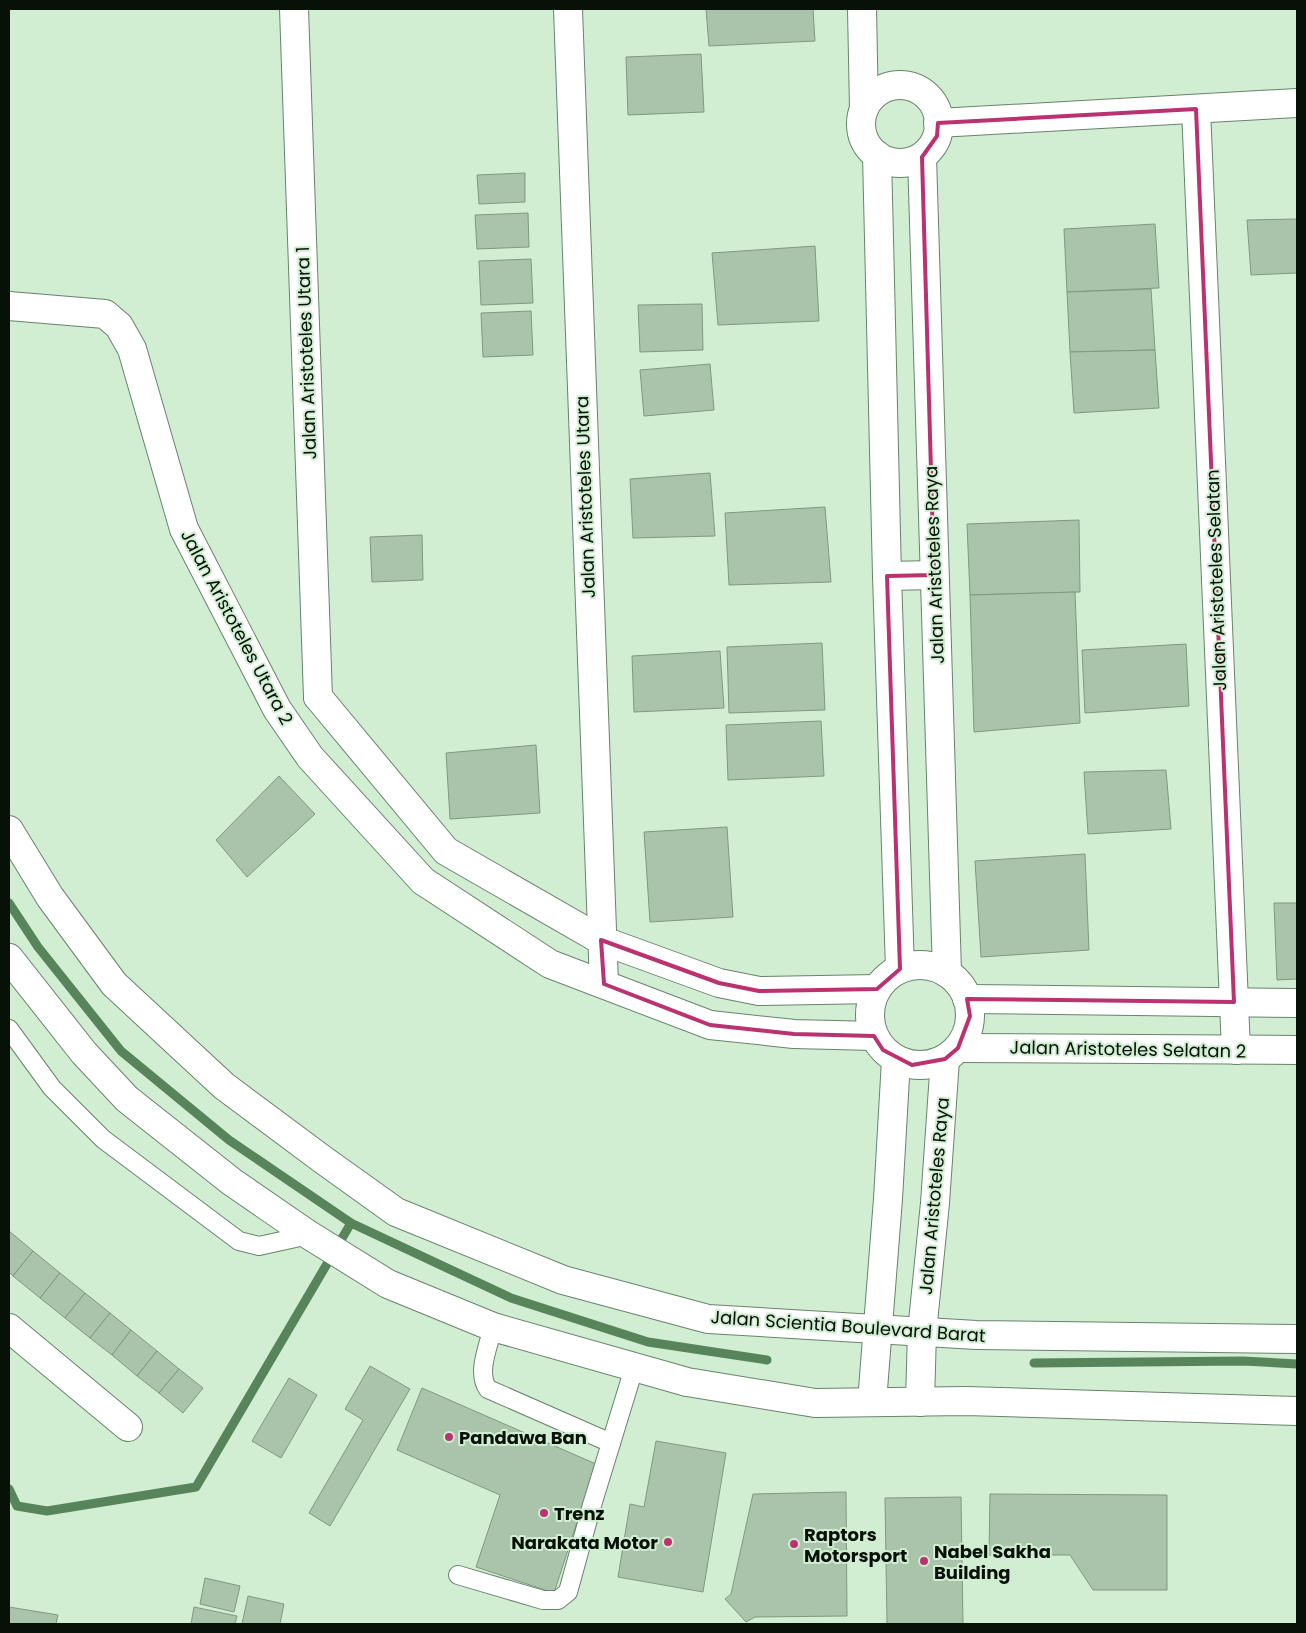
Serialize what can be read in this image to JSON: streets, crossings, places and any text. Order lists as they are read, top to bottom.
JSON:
{
  "streets": {
    "street": [
      "Jalan Aristoteles Utara 1",
      "Jalan Aristoteles Utara",
      "Jalan Aristoteles Raya",
      "Jalan Aristoteles Selatan",
      "Jalan Aristoteles Utara 2",
      "Jalan Aristoteles Selatan 2",
      "Jalan Scientia Boulevard Barat"
    ]
  },
  "crossings": [
    ["Jalan Aristoteles Utara", "Jalan Aristoteles Utara 2"],
    ["Jalan Aristoteles Raya", "Jalan Aristoteles Utara 2"],
    ["Jalan Aristoteles Raya", "Jalan Aristoteles Selatan 2"],
    ["Jalan Aristoteles Raya", "Jalan Scientia Boulevard Barat"],
    ["Jalan Aristoteles Selatan", "Jalan Aristoteles Selatan 2"],
    ["Jalan Aristoteles Utara 2", "Jalan Aristoteles Selatan 2"]
  ],
  "places": [
    "Pandawa Ban",
    "Trenz",
    "Narakata Motor",
    "Raptors Motorsport",
    "Nabel Sakha Building"
  ]
}
